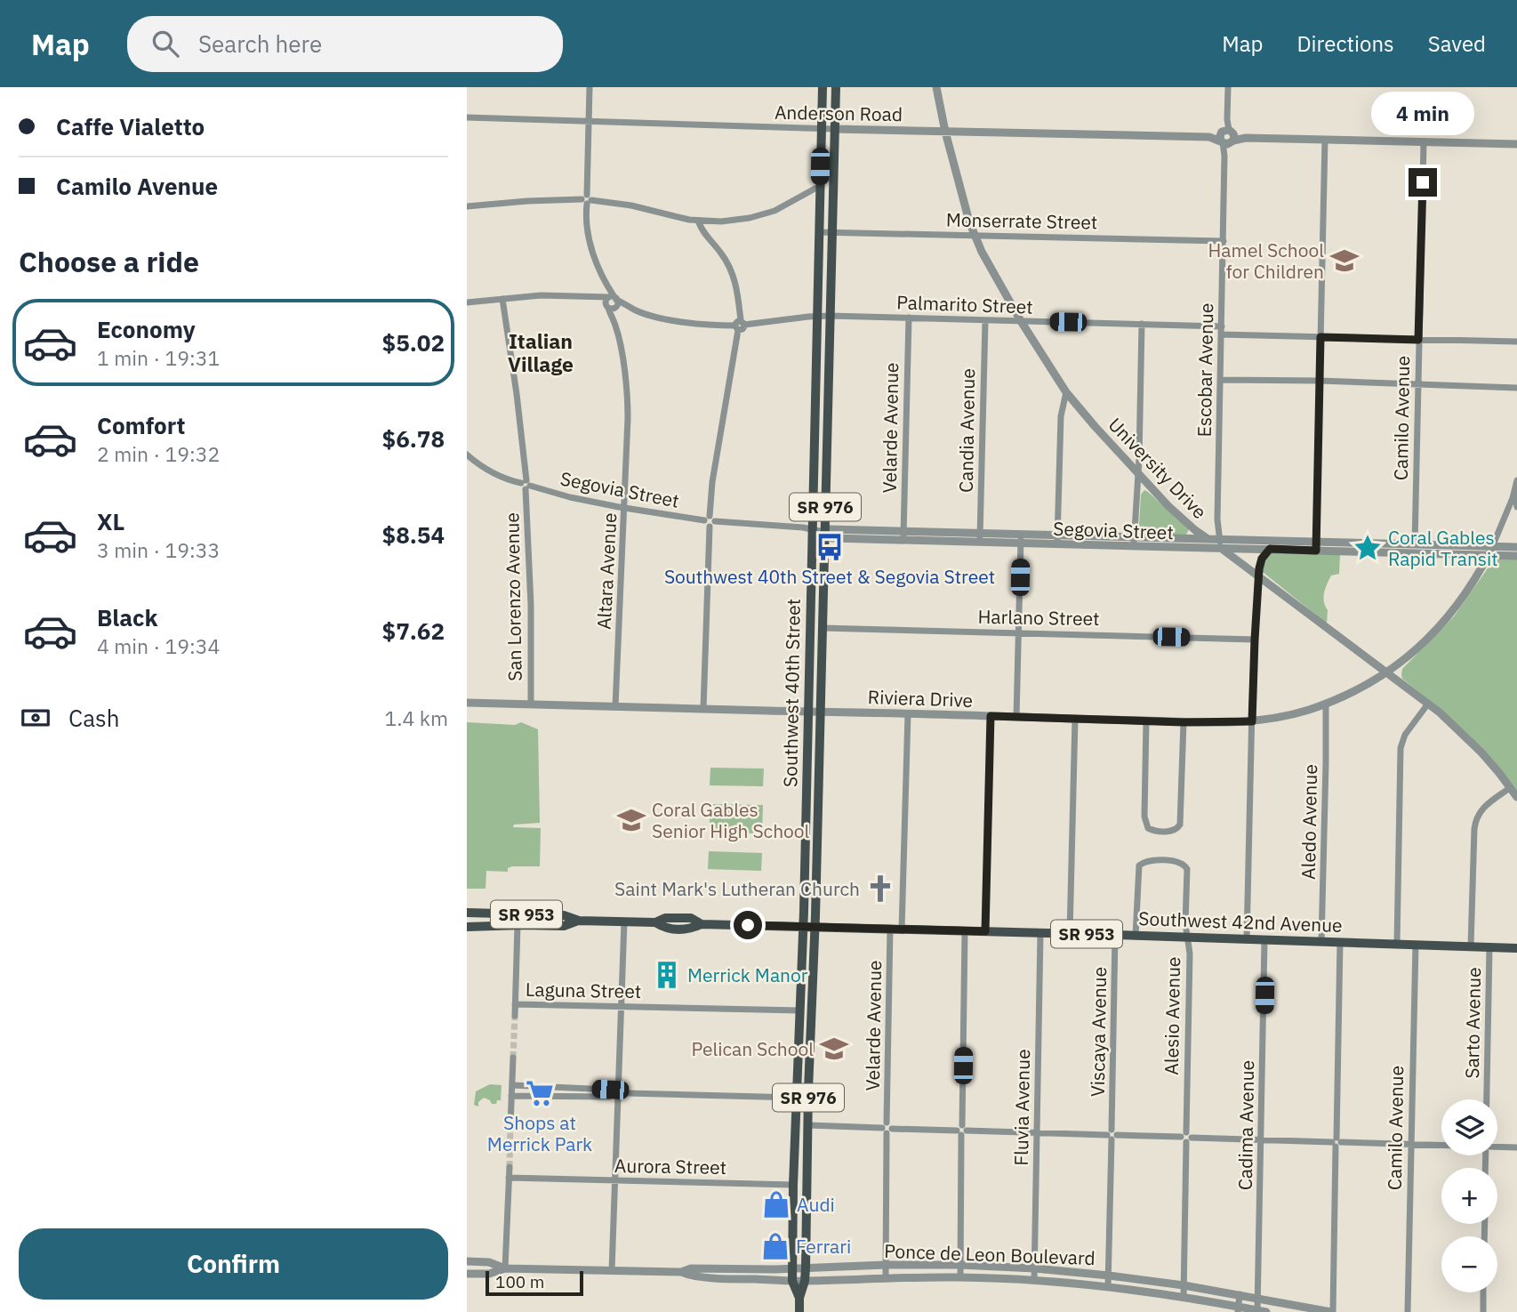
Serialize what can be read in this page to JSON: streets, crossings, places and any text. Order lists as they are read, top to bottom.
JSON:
{
  "streets": {
    "main road": [
      "SR 976",
      "Southwest 40th Street",
      "SR 953",
      "Southwest 42nd Avenue"
    ],
    "street": [
      "Anderson Road",
      "Monserrate Street",
      "Palmarito Street",
      "Escobar Avenue",
      "Camilo Avenue",
      "Velarde Avenue",
      "Candia Avenue",
      "University Drive",
      "Segovia Street",
      "Altara Avenue",
      "San Lorenzo Avenue",
      "Harlano Street",
      "Riviera Drive",
      "Aledo Avenue",
      "Laguna Street",
      "Alesio Avenue",
      "Sarto Avenue",
      "Viscaya Avenue",
      "Fluvia Avenue",
      "Cadima Avenue",
      "Aurora Street",
      "Ponce de Leon Boulevard"
    ]
  },
  "crossings": [
    ["Anderson Road", "Escobar Avenue"],
    ["Anderson Road", "University Drive"],
    ["Anderson Road", "Altara Avenue"],
    ["Anderson Road", "Southwest 40th Street"],
    ["Monserrate Street", "Escobar Avenue"],
    ["Monserrate Street", "University Drive"],
    ["Monserrate Street", "Southwest 40th Street"],
    ["Palmarito Street", "Escobar Avenue"],
    ["Palmarito Street", "Velarde Avenue"],
    ["Palmarito Street", "Candia Avenue"],
    ["Palmarito Street", "University Drive"],
    ["Palmarito Street", "Altara Avenue"],
    ["Palmarito Street", "San Lorenzo Avenue"],
    ["Palmarito Street", "Southwest 40th Street"],
    ["Escobar Avenue", "University Drive"],
    ["Escobar Avenue", "Segovia Street"],
    ["Camilo Avenue", "Segovia Street"],
    ["Camilo Avenue", "Southwest 42nd Avenue"],
    ["Velarde Avenue", "Segovia Street"],
    ["Velarde Avenue", "Southwest 42nd Avenue"],
    ["Velarde Avenue", "Ponce de Leon Boulevard"],
    ["Candia Avenue", "Segovia Street"],
    ["University Drive", "Segovia Street"],
    ["University Drive", "Riviera Drive"],
    ["University Drive", "Sarto Avenue"],
    ["Segovia Street", "Altara Avenue"],
    ["Segovia Street", "San Lorenzo Avenue"],
    ["Segovia Street", "Southwest 40th Street"],
    ["Segovia Street", "Riviera Drive"],
    ["Altara Avenue", "Riviera Drive"],
    ["San Lorenzo Avenue", "Riviera Drive"],
    ["Harlano Street", "Southwest 40th Street"],
    ["Southwest 40th Street", "Riviera Drive"],
    ["Southwest 40th Street", "Southwest 42nd Avenue"],
    ["Southwest 40th Street", "Laguna Street"],
    ["Southwest 40th Street", "Aurora Street"],
    ["Southwest 40th Street", "Ponce de Leon Boulevard"],
    ["Riviera Drive", "Aledo Avenue"],
    ["Aledo Avenue", "Southwest 42nd Avenue"],
    ["Southwest 42nd Avenue", "Alesio Avenue"],
    ["Southwest 42nd Avenue", "Sarto Avenue"],
    ["Southwest 42nd Avenue", "Viscaya Avenue"],
    ["Southwest 42nd Avenue", "Fluvia Avenue"],
    ["Southwest 42nd Avenue", "Cadima Avenue"],
    ["Alesio Avenue", "Ponce de Leon Boulevard"],
    ["Viscaya Avenue", "Ponce de Leon Boulevard"],
    ["Fluvia Avenue", "Ponce de Leon Boulevard"],
    ["Cadima Avenue", "Ponce de Leon Boulevard"]
  ],
  "districts": ["Italian Village"],
  "places": {
    "school or university": ["Hamel School for Children", "Coral Gables Senior High School", "Pelican School"],
    "bus stop": ["Southwest 40th Street & Segovia Street"],
    "place": ["Coral Gables Rapid Transit"],
    "church": ["Saint Mark's Lutheran Church"],
    "building": ["Merrick Manor"],
    "supermarket": ["Shops at Merrick Park"],
    "shop": ["Audi", "Ferrari"]
  },
  "scale_bar": "100 m",
  "page": {
    "header": "Map",
    "search": "Search here",
    "nav": ["Map", "Directions", "Saved"],
    "banner": ["Caffe Vialetto", "Camilo Avenue"],
    "bubble": "4 min",
    "heading": "Choose a ride",
    "list": [
      {
        "name": "Economy",
        "note": "1 min · 19:31",
        "value": "$5.02"
      },
      {
        "name": "Comfort",
        "note": "2 min · 19:32",
        "value": "$6.78"
      },
      {
        "name": "XL",
        "note": "3 min · 19:33",
        "value": "$8.54"
      },
      {
        "name": "Black",
        "note": "4 min · 19:34",
        "value": "$7.62"
      }
    ],
    "pay": ["Cash", "1.4 km"],
    "map_buttons": ["+", "−"],
    "buttons": "Confirm",
    "scale": "100 m"
  }
}
